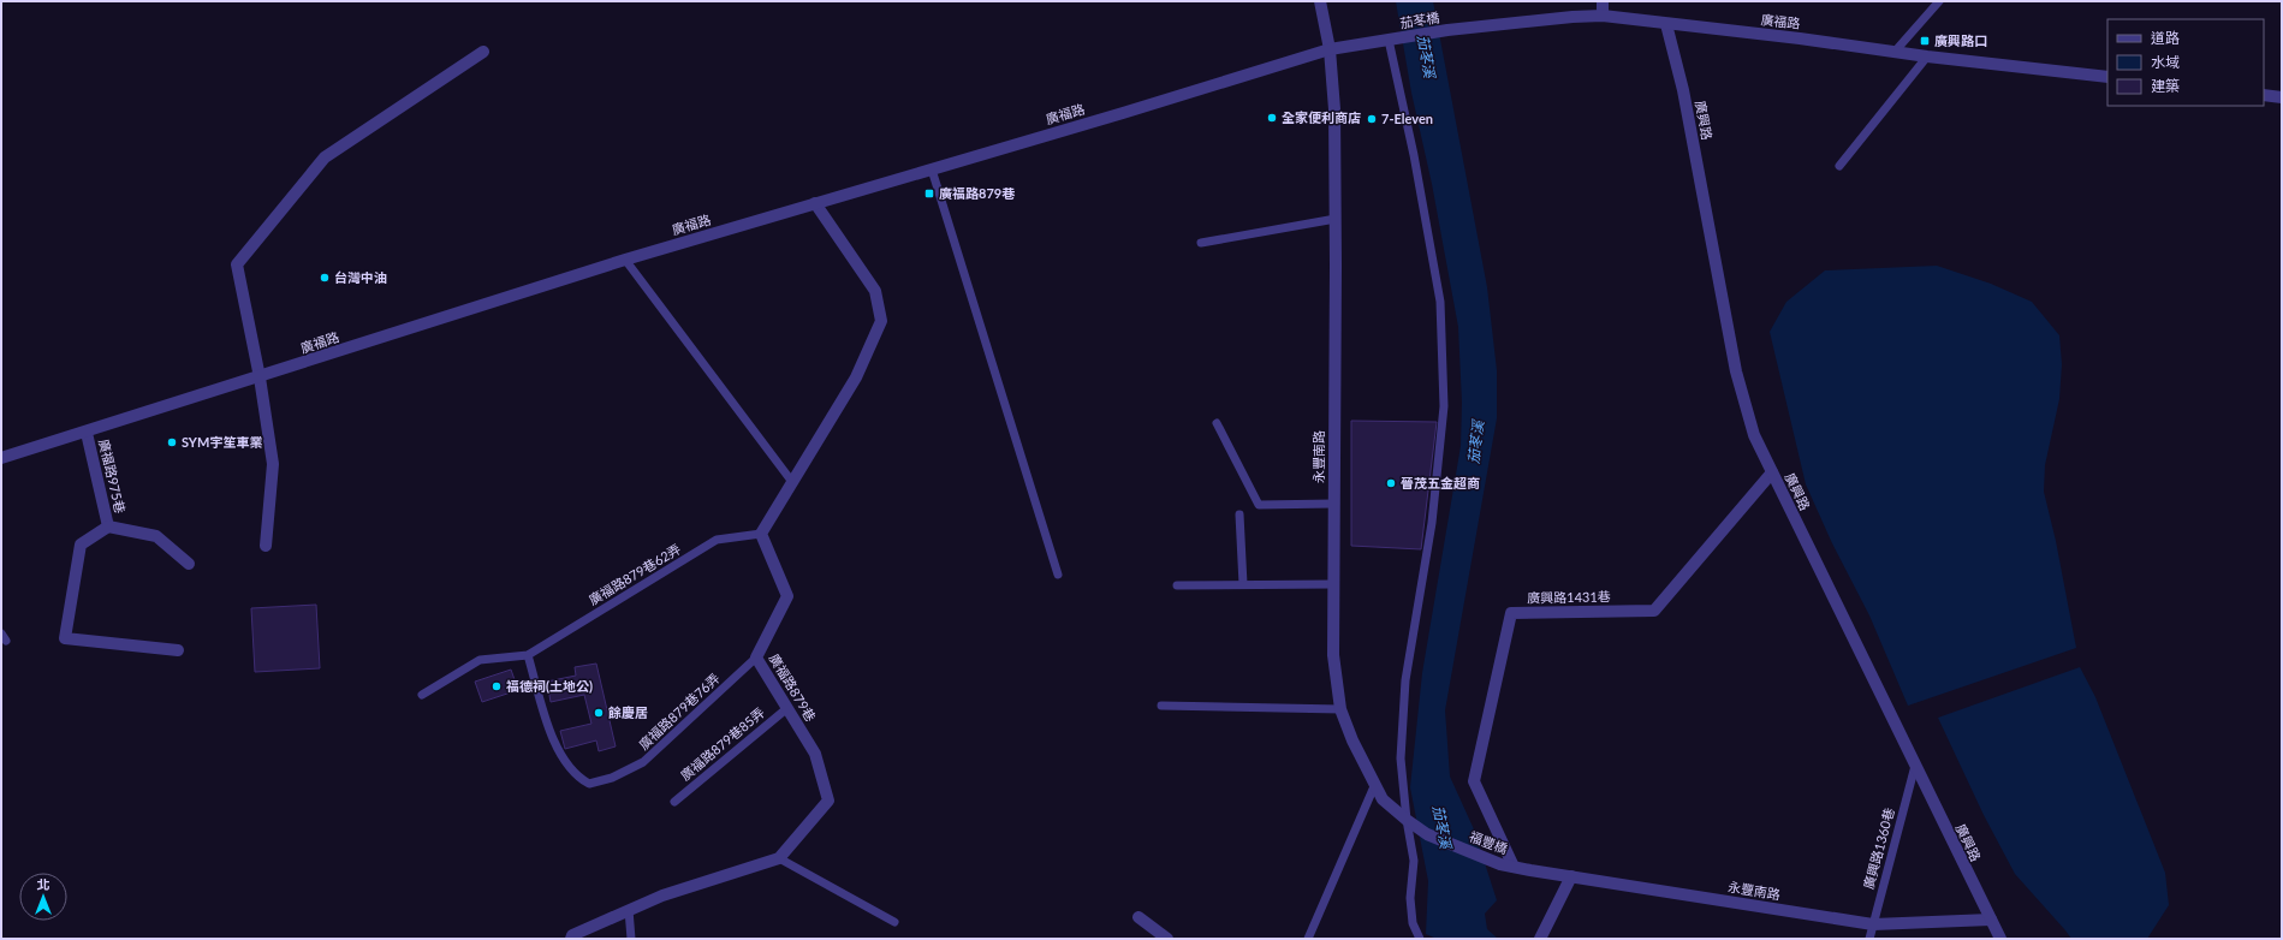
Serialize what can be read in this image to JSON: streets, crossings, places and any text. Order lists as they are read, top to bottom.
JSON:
{
  "streets": {
    "street": [
      "茄苳橋",
      "廣福路",
      "廣興路",
      "永豐南路",
      "廣福路975巷",
      "廣興路1431巷",
      "廣福路879巷",
      "福豐橋"
    ],
    "lane": [
      "廣福路879巷62弄",
      "廣福路879巷76弄",
      "廣福路879巷85弄",
      "廣興路1360巷"
    ]
  },
  "crossings": [
    ["茄苳橋", "廣福路"],
    ["廣福路", "廣興路"],
    ["廣福路", "永豐南路"],
    ["廣福路", "廣福路975巷"],
    ["廣興路", "永豐南路"],
    ["廣興路", "廣興路1431巷"],
    ["廣興路", "廣興路1360巷"],
    ["永豐南路", "廣興路1431巷"],
    ["永豐南路", "福豐橋"],
    ["永豐南路", "廣興路1360巷"],
    ["廣福路879巷62弄", "廣福路879巷"],
    ["廣福路879巷62弄", "廣福路879巷76弄"],
    ["廣興路1431巷", "福豐橋"],
    ["廣福路879巷", "廣福路879巷76弄"],
    ["廣福路879巷", "廣福路879巷85弄"]
  ],
  "water": ["茄苳溪"],
  "places": {
    "transit": ["廣興路口", "廣福路879巷"],
    "other": [
      "全家便利商店",
      "7-Eleven",
      "台灣中油",
      "SYM宇笙車業",
      "晉茂五金超商",
      "福德祠(土地公)",
      "餘慶居"
    ]
  },
  "legend": ["道路", "水域", "建築"],
  "north": "top"
}
